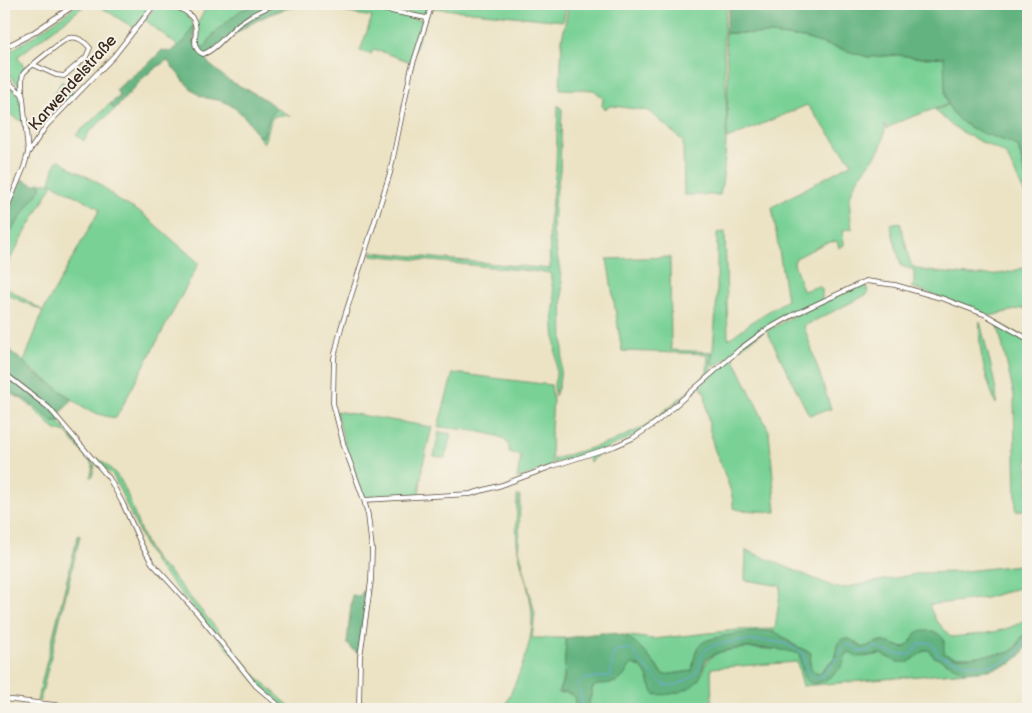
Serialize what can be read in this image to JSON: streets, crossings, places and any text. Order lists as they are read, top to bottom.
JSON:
{
  "streets": {
    "street": ["Karwendelstraße"]
  }
}
